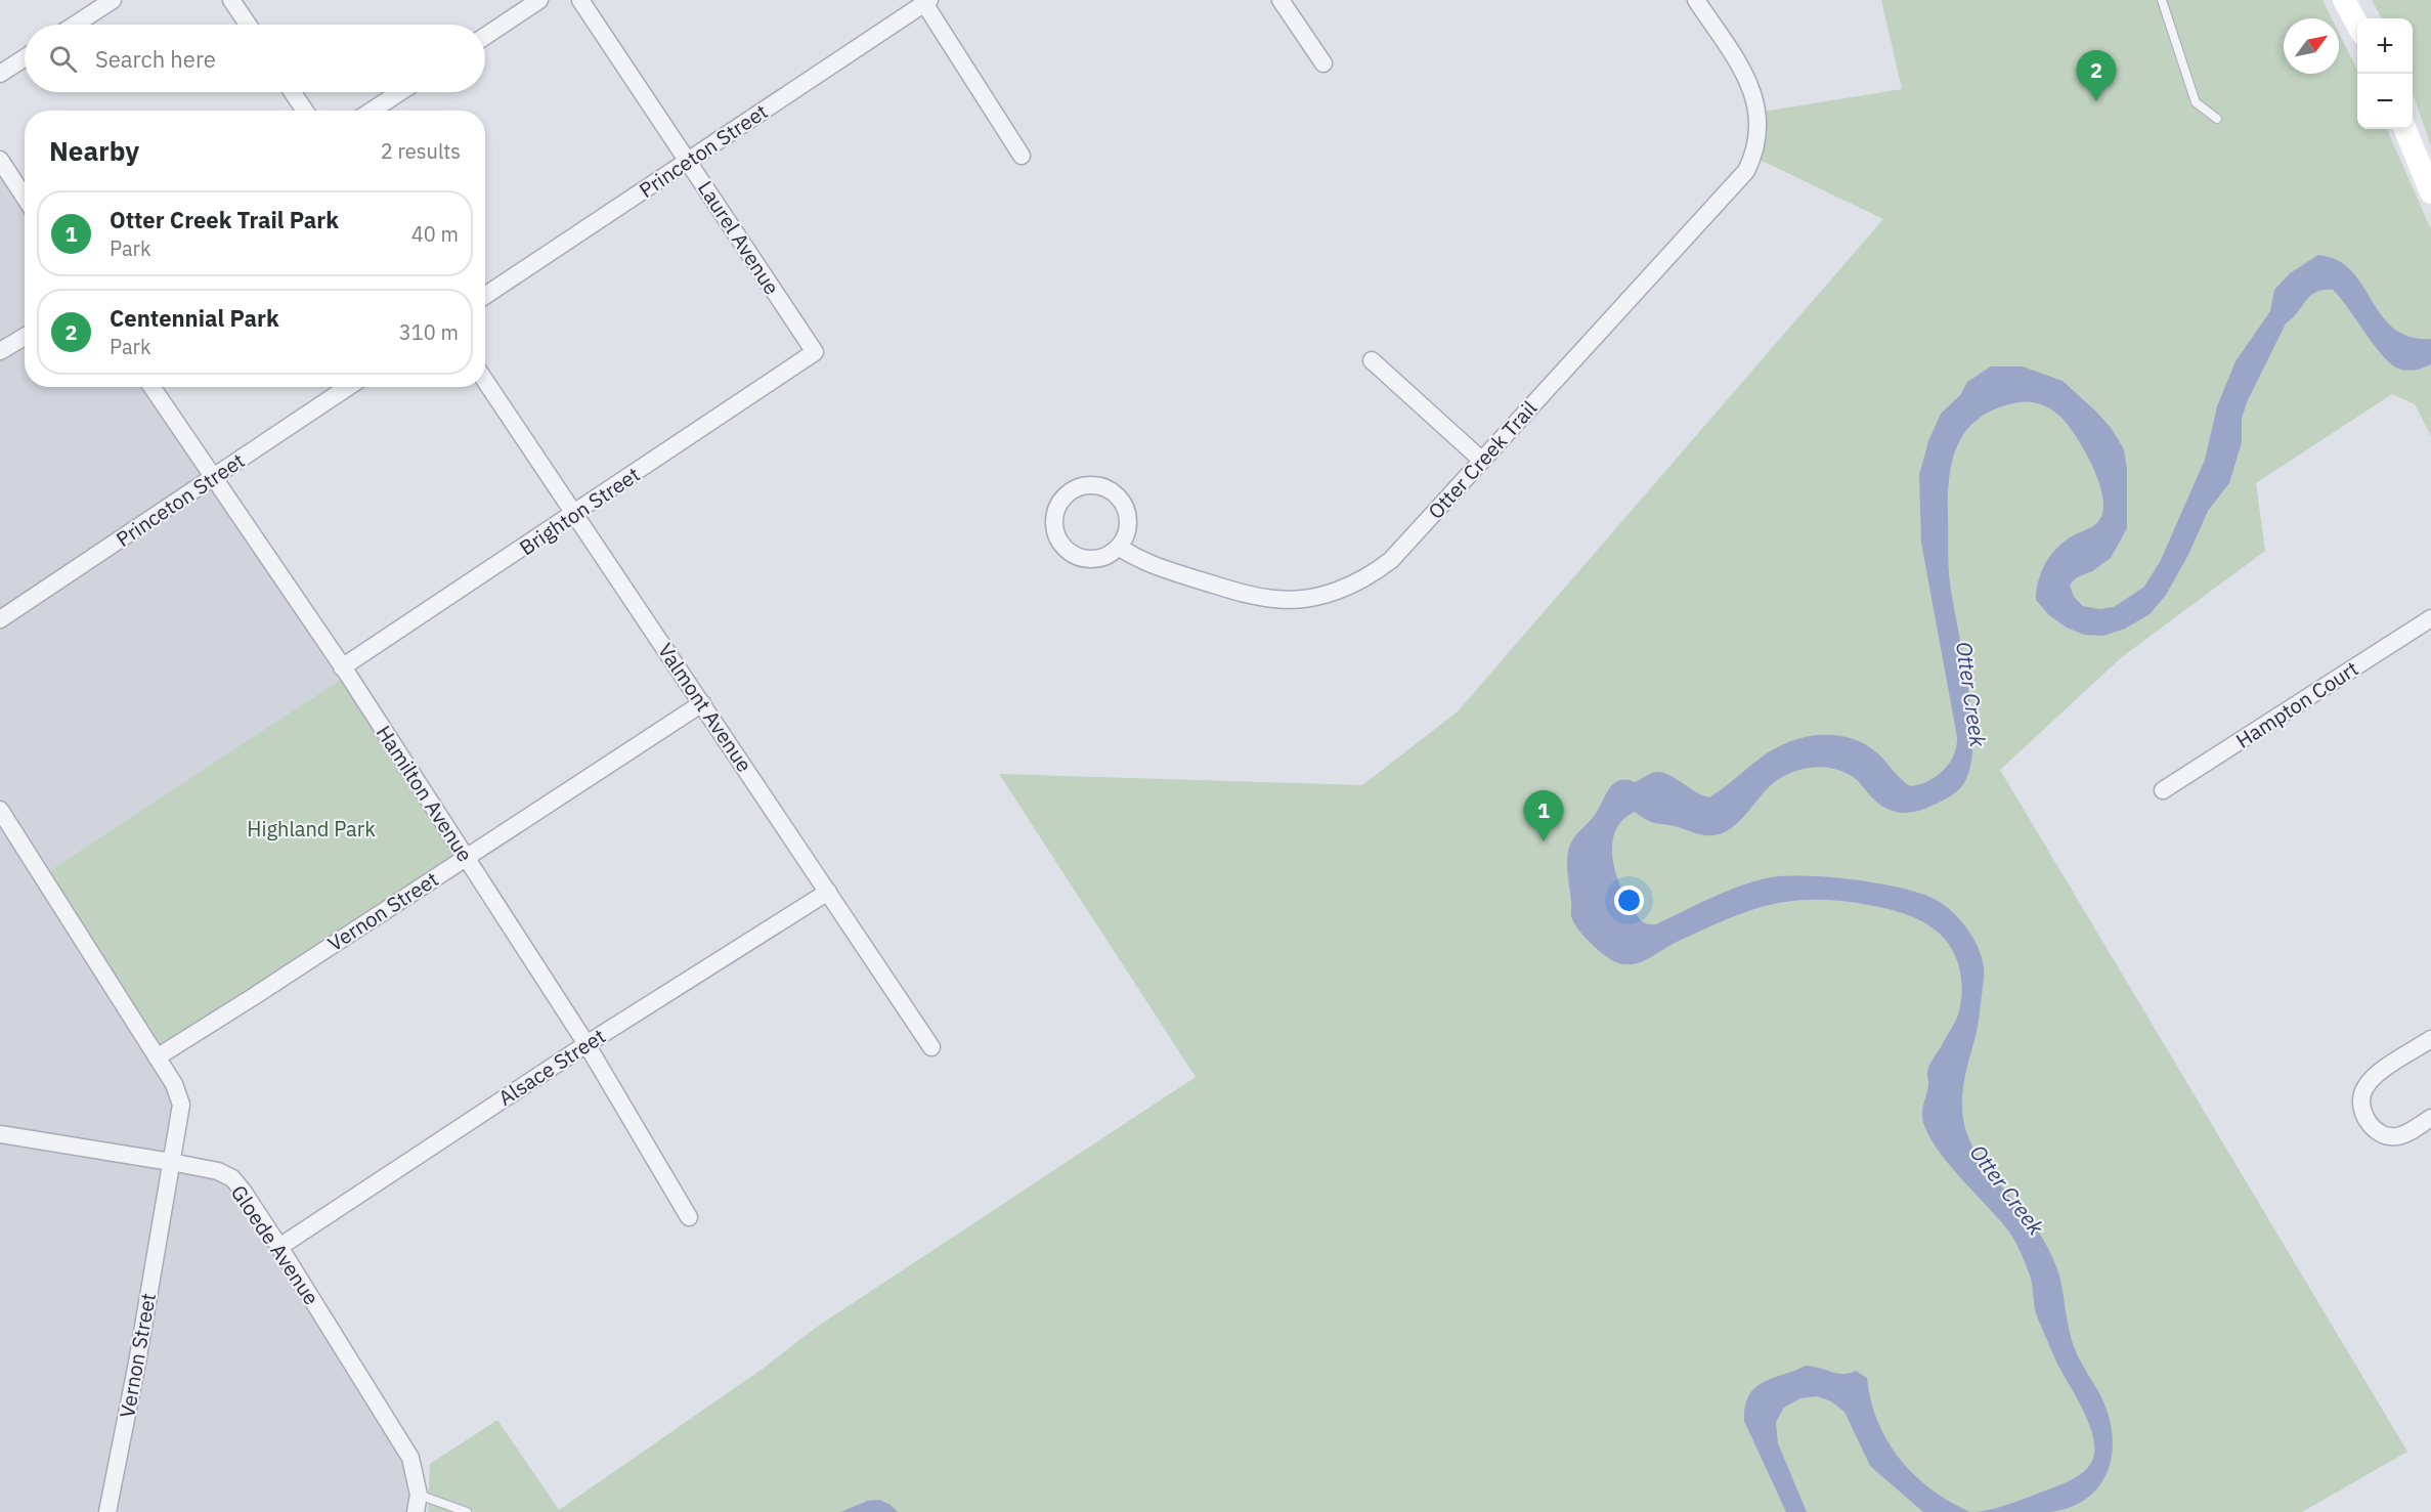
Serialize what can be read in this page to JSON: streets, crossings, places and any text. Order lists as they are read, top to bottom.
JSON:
{
  "streets": {
    "street": [
      "Princeton Street",
      "Laurel Avenue",
      "Otter Creek Trail",
      "Brighton Street",
      "Hampton Court",
      "Valmont Avenue",
      "Hamilton Avenue",
      "Vernon Street",
      "Alsace Street",
      "Gloede Avenue"
    ]
  },
  "crossings": [
    ["Princeton Street", "Laurel Avenue"],
    ["Princeton Street", "Hamilton Avenue"],
    ["Laurel Avenue", "Brighton Street"],
    ["Brighton Street", "Valmont Avenue"],
    ["Brighton Street", "Hamilton Avenue"],
    ["Valmont Avenue", "Vernon Street"],
    ["Valmont Avenue", "Alsace Street"],
    ["Hamilton Avenue", "Vernon Street"],
    ["Hamilton Avenue", "Alsace Street"],
    ["Vernon Street", "Gloede Avenue"],
    ["Alsace Street", "Gloede Avenue"]
  ],
  "water": ["Otter Creek"],
  "parks": ["Highland Park"],
  "north": "top right",
  "page": {
    "map_buttons": ["+", "−"],
    "search": "Search here",
    "pins": ["2", "1"],
    "heading": ["Nearby", "2 results"],
    "list": [
      {
        "mark": "1",
        "name": "Otter Creek Trail Park",
        "note": "Park",
        "value": "40 m"
      },
      {
        "mark": "2",
        "name": "Centennial Park",
        "note": "Park",
        "value": "310 m"
      }
    ]
  }
}
